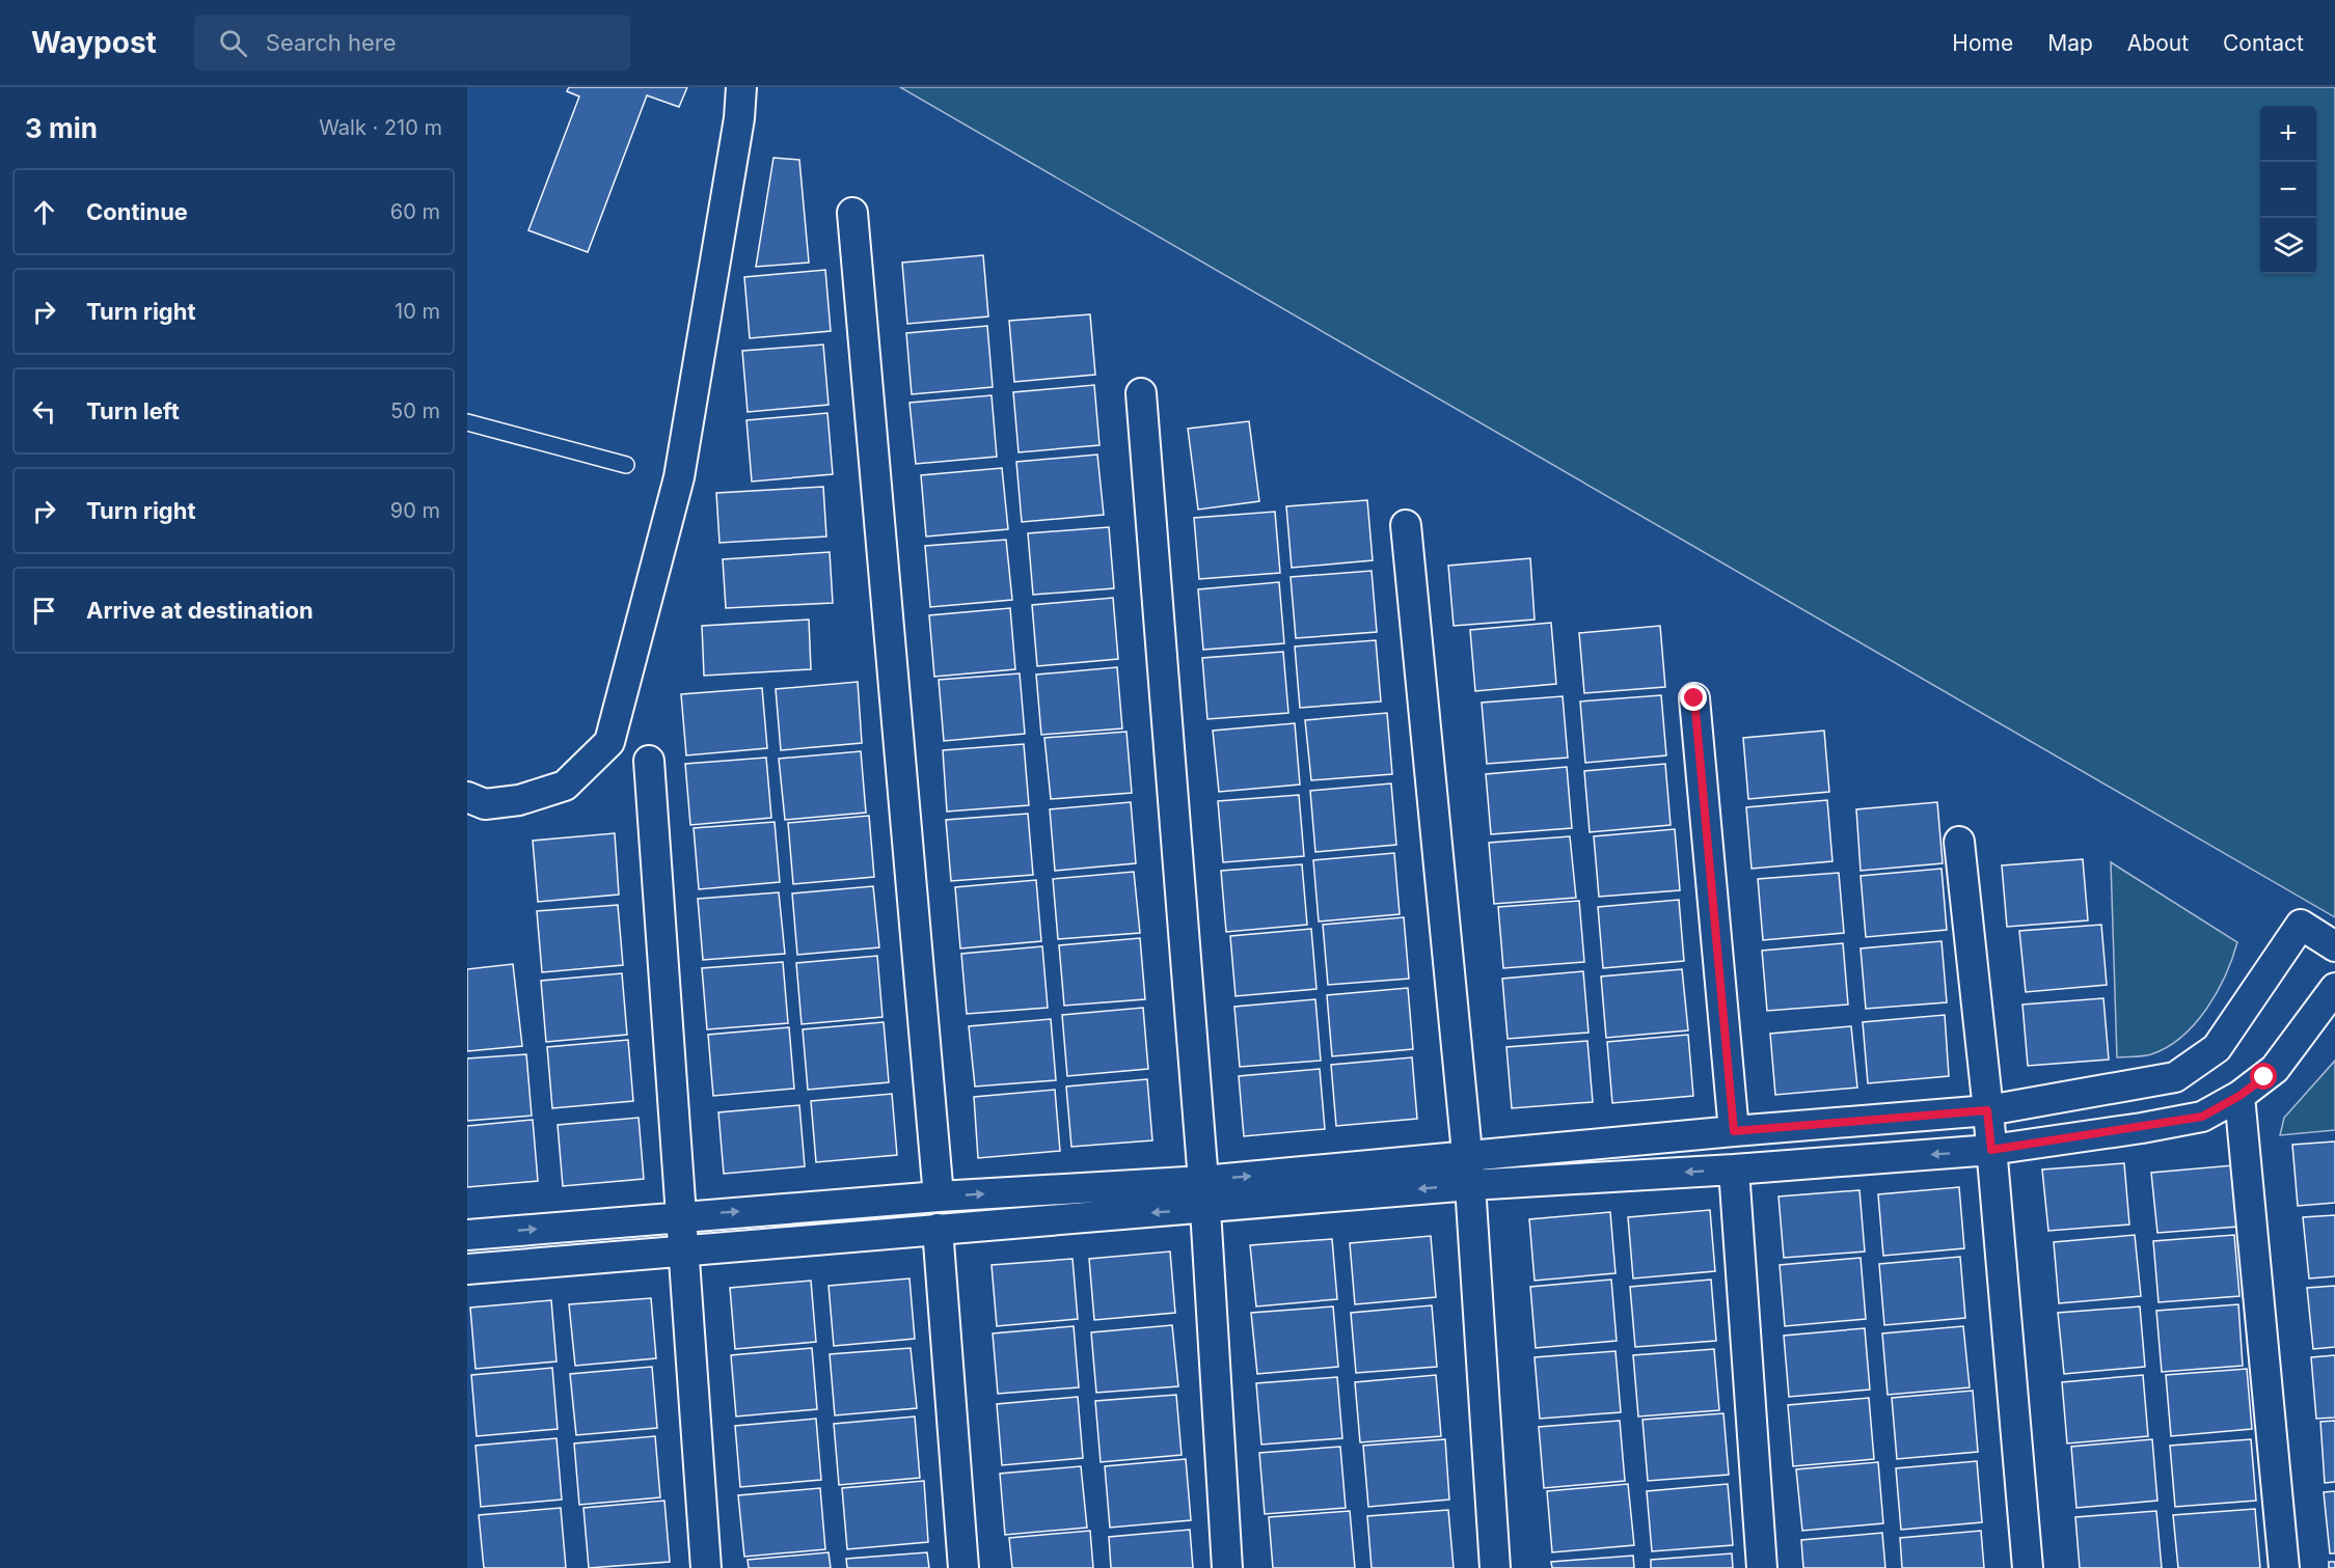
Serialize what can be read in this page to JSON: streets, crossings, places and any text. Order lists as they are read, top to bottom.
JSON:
{
  "page": {
    "header": "Waypost",
    "search": "Search here",
    "nav": [
      "Home",
      "Map",
      "About",
      "Contact"
    ],
    "heading": ["3 min", "Walk · 210 m"],
    "map_buttons": ["+", "−"],
    "list": [
      ["Continue", "60 m"],
      ["Turn right", "10 m"],
      ["Turn left", "50 m"],
      ["Turn right", "90 m"],
      "Arrive at destination"
    ]
  }
}
